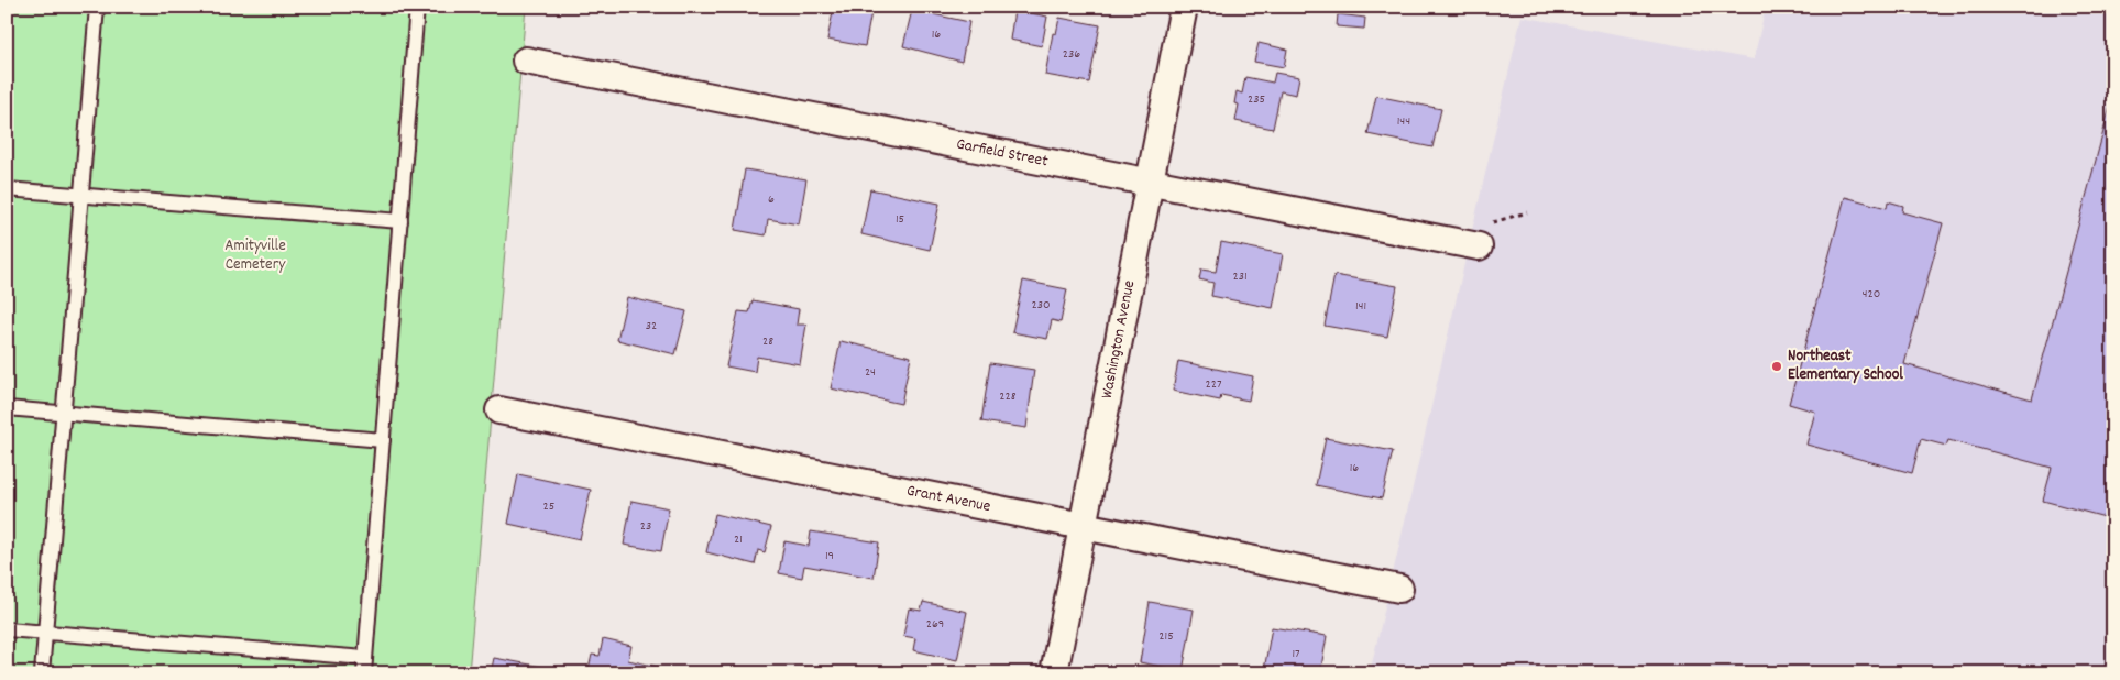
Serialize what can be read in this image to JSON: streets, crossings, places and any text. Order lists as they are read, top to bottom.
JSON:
{
  "streets": {
    "street": ["Garfield Street", "Washington Avenue", "Grant Avenue"]
  },
  "crossings": [
    ["Garfield Street", "Washington Avenue"],
    ["Washington Avenue", "Grant Avenue"]
  ],
  "parks": ["Amityville Cemetery"],
  "places": ["Northeast Elementary School"],
  "house_numbers": [
    "16",
    "236",
    "235",
    "144",
    "6",
    "15",
    "231",
    "420",
    "230",
    "141",
    "32",
    "28",
    "24",
    "227",
    "228",
    "16",
    "25",
    "23",
    "21",
    "19",
    "269",
    "215",
    "17"
  ]
}
